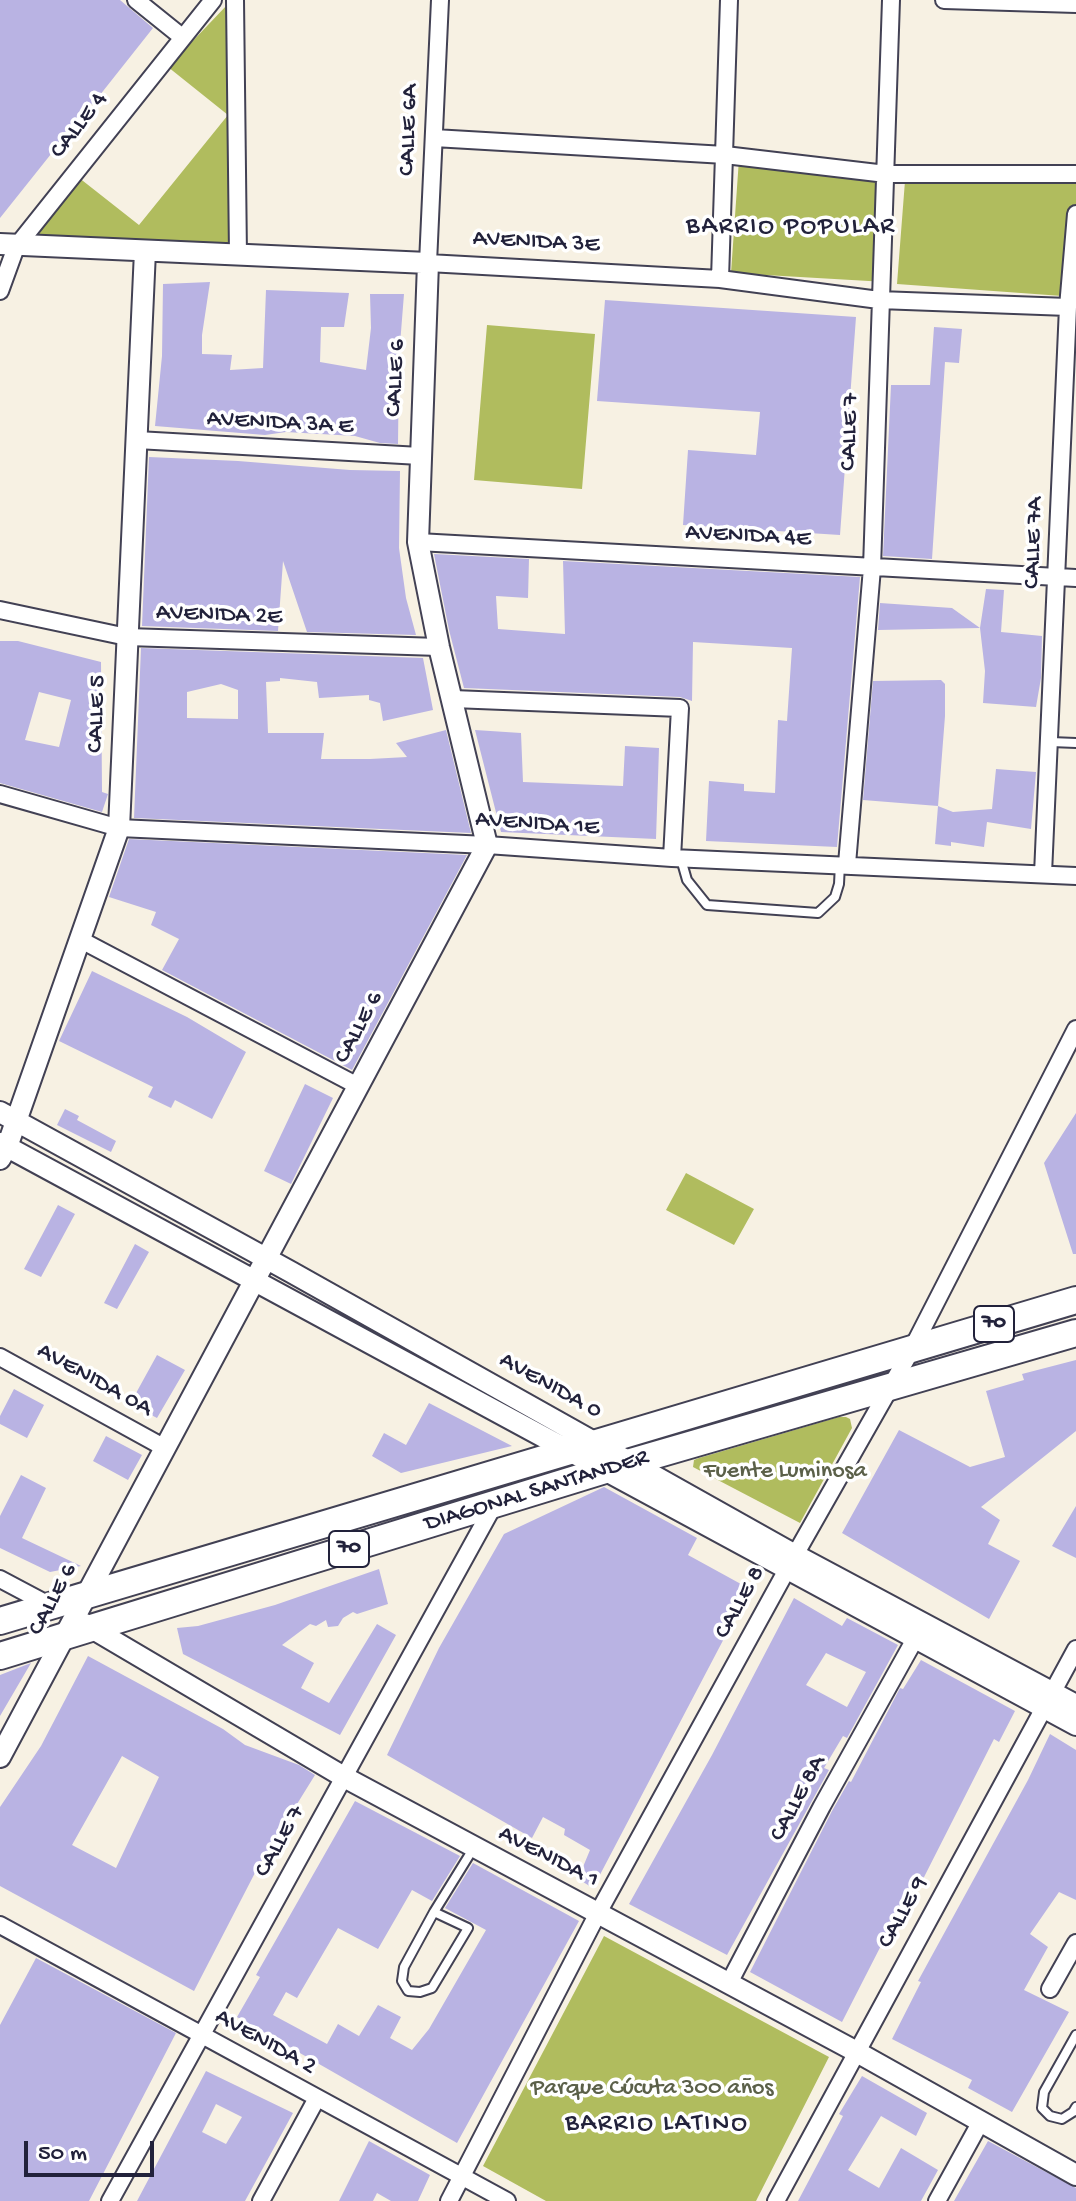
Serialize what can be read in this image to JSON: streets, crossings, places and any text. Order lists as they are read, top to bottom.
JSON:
{
  "streets": {
    "main road": ["70", "DIAGONAL SANTANDER"],
    "street": [
      "CALLE 4",
      "CALLE 6A",
      "AVENIDA 3E",
      "CALLE 6",
      "AVENIDA 3A E",
      "CALLE 7",
      "AVENIDA 4E",
      "CALLE 7A",
      "AVENIDA 2E",
      "CALLE 5",
      "AVENIDA 1E",
      "AVENIDA 0A",
      "AVENIDA 0",
      "CALLE 8",
      "CALLE 8A",
      "AVENIDA 1",
      "CALLE 9",
      "AVENIDA 2"
    ]
  },
  "crossings": [
    ["CALLE 4", "AVENIDA 3E"],
    ["CALLE 6A", "AVENIDA 3E"],
    ["CALLE 6A", "CALLE 6"],
    ["AVENIDA 3E", "CALLE 6"],
    ["AVENIDA 3E", "CALLE 7"],
    ["AVENIDA 3E", "CALLE 7A"],
    ["AVENIDA 3E", "CALLE 5"],
    ["CALLE 6", "AVENIDA 3A E"],
    ["CALLE 6", "AVENIDA 4E"],
    ["CALLE 6", "AVENIDA 2E"],
    ["CALLE 6", "AVENIDA 1E"],
    ["CALLE 6", "AVENIDA 0A"],
    ["CALLE 6", "AVENIDA 0"],
    ["CALLE 6", "DIAGONAL SANTANDER"],
    ["CALLE 6", "AVENIDA 1"],
    ["AVENIDA 3A E", "CALLE 5"],
    ["CALLE 7", "AVENIDA 4E"],
    ["CALLE 7", "AVENIDA 1E"],
    ["CALLE 7", "DIAGONAL SANTANDER"],
    ["CALLE 7", "AVENIDA 1"],
    ["CALLE 7", "AVENIDA 2"],
    ["AVENIDA 4E", "CALLE 7A"],
    ["CALLE 7A", "AVENIDA 1E"],
    ["AVENIDA 2E", "CALLE 5"],
    ["CALLE 5", "AVENIDA 1E"],
    ["CALLE 5", "AVENIDA 0"],
    ["AVENIDA 0", "DIAGONAL SANTANDER"],
    ["AVENIDA 0", "CALLE 8"],
    ["AVENIDA 0", "CALLE 8A"],
    ["AVENIDA 0", "CALLE 9"],
    ["DIAGONAL SANTANDER", "CALLE 8"],
    ["DIAGONAL SANTANDER", "AVENIDA 1"],
    ["CALLE 8", "AVENIDA 1"],
    ["CALLE 8", "AVENIDA 2"],
    ["CALLE 8A", "AVENIDA 1"],
    ["AVENIDA 1", "CALLE 9"]
  ],
  "districts": ["BARRIO POPULAR", "BARRIO LATINO"],
  "parks": ["Fuente Luminosa", "Parque Cúcuta 300 años"],
  "scale_bar": "50 m"
}
